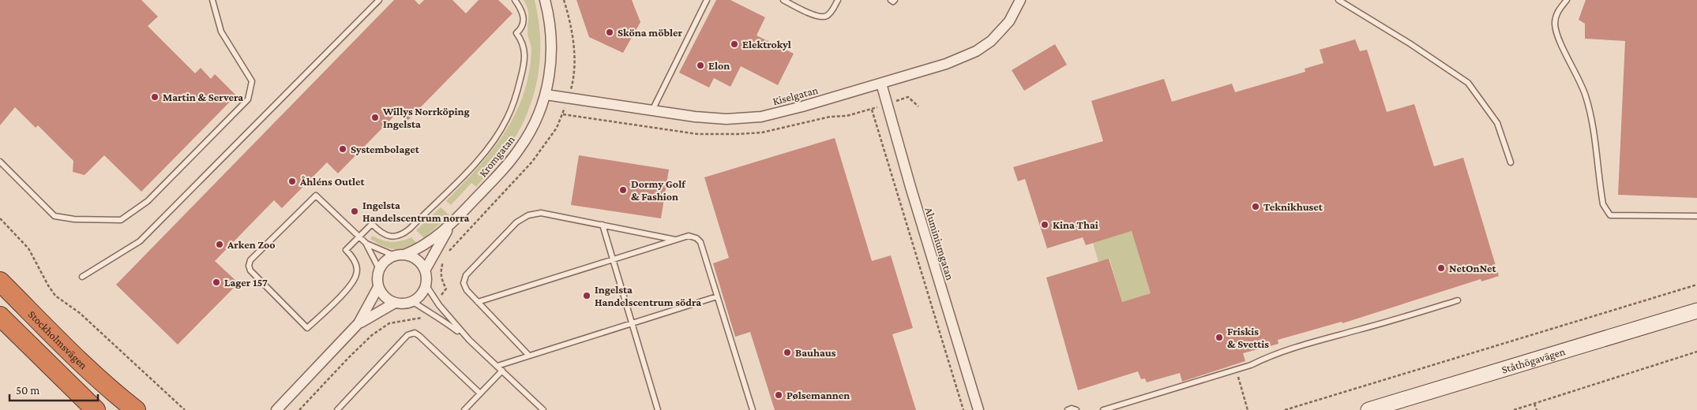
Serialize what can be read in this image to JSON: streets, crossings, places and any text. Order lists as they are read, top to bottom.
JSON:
{
  "streets": {
    "highway": ["Stockholmsvägen"],
    "main road": ["Ståthögavägen"],
    "street": ["Kiselgatan", "Kromgatan", "Aluminiumgatan"]
  },
  "crossings": [
    ["Kiselgatan", "Kromgatan"],
    ["Kiselgatan", "Aluminiumgatan"]
  ],
  "places": [
    "Sköna möbler",
    "Elektrokyl",
    "Elon",
    "Martin & Servera",
    "Willys Norrköping Ingelsta",
    "Systembolaget",
    "Åhléns Outlet",
    "Dormy Golf & Fashion",
    "Teknikhuset",
    "Ingelsta Handelscentrum norra",
    "Kina Thai",
    "Arken Zoo",
    "NetOnNet",
    "Lager 157",
    "Ingelsta Handelscentrum södra",
    "Friskis & Svettis",
    "Bauhaus",
    "Pølsemannen"
  ],
  "scale_bar": "50 m"
}
